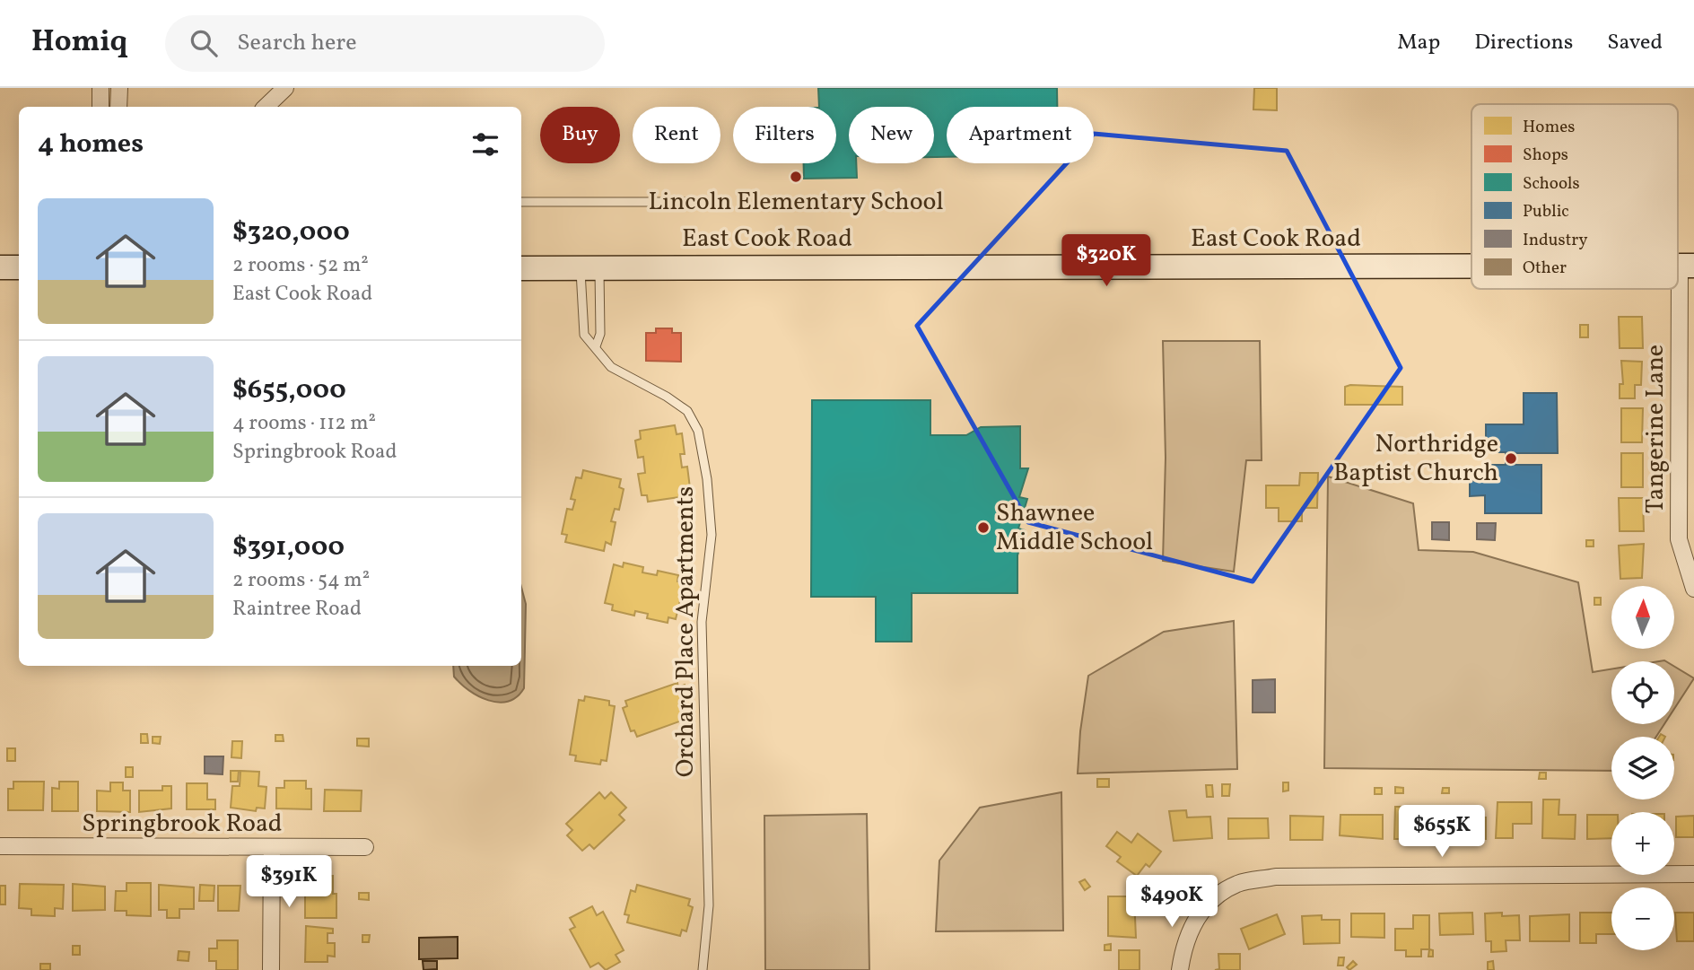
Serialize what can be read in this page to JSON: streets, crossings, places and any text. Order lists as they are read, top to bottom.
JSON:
{
  "streets": {
    "main road": ["East Cook Road"],
    "street": ["Tangerine Lane", "Springbrook Road"],
    "lane": ["Orchard Place Apartments"]
  },
  "crossings": [
    ["East Cook Road", "Orchard Place Apartments"]
  ],
  "places": ["Lincoln Elementary School", "Northridge Baptist Church", "Shawnee Middle School"],
  "legend": [
    "Homes",
    "Shops",
    "Schools",
    "Public",
    "Industry",
    "Other"
  ],
  "north": "top",
  "page": {
    "header": "Homiq",
    "search": "Search here",
    "nav": ["Map", "Directions", "Saved"],
    "chip": [
      "Buy",
      "Rent",
      "Filters",
      "New",
      "Apartment"
    ],
    "heading": "4 homes",
    "list": [
      {
        "name": "$320,000",
        "note": "2 rooms · 52 m² · East Cook Road"
      },
      {
        "name": "$655,000",
        "note": "4 rooms · 112 m² · Springbrook Road"
      },
      {
        "name": "$391,000",
        "note": "2 rooms · 54 m² · Raintree Road"
      }
    ],
    "price": [
      "$320K",
      "$655K",
      "$391K",
      "$490K"
    ],
    "map_buttons": ["+", "−"]
  }
}
